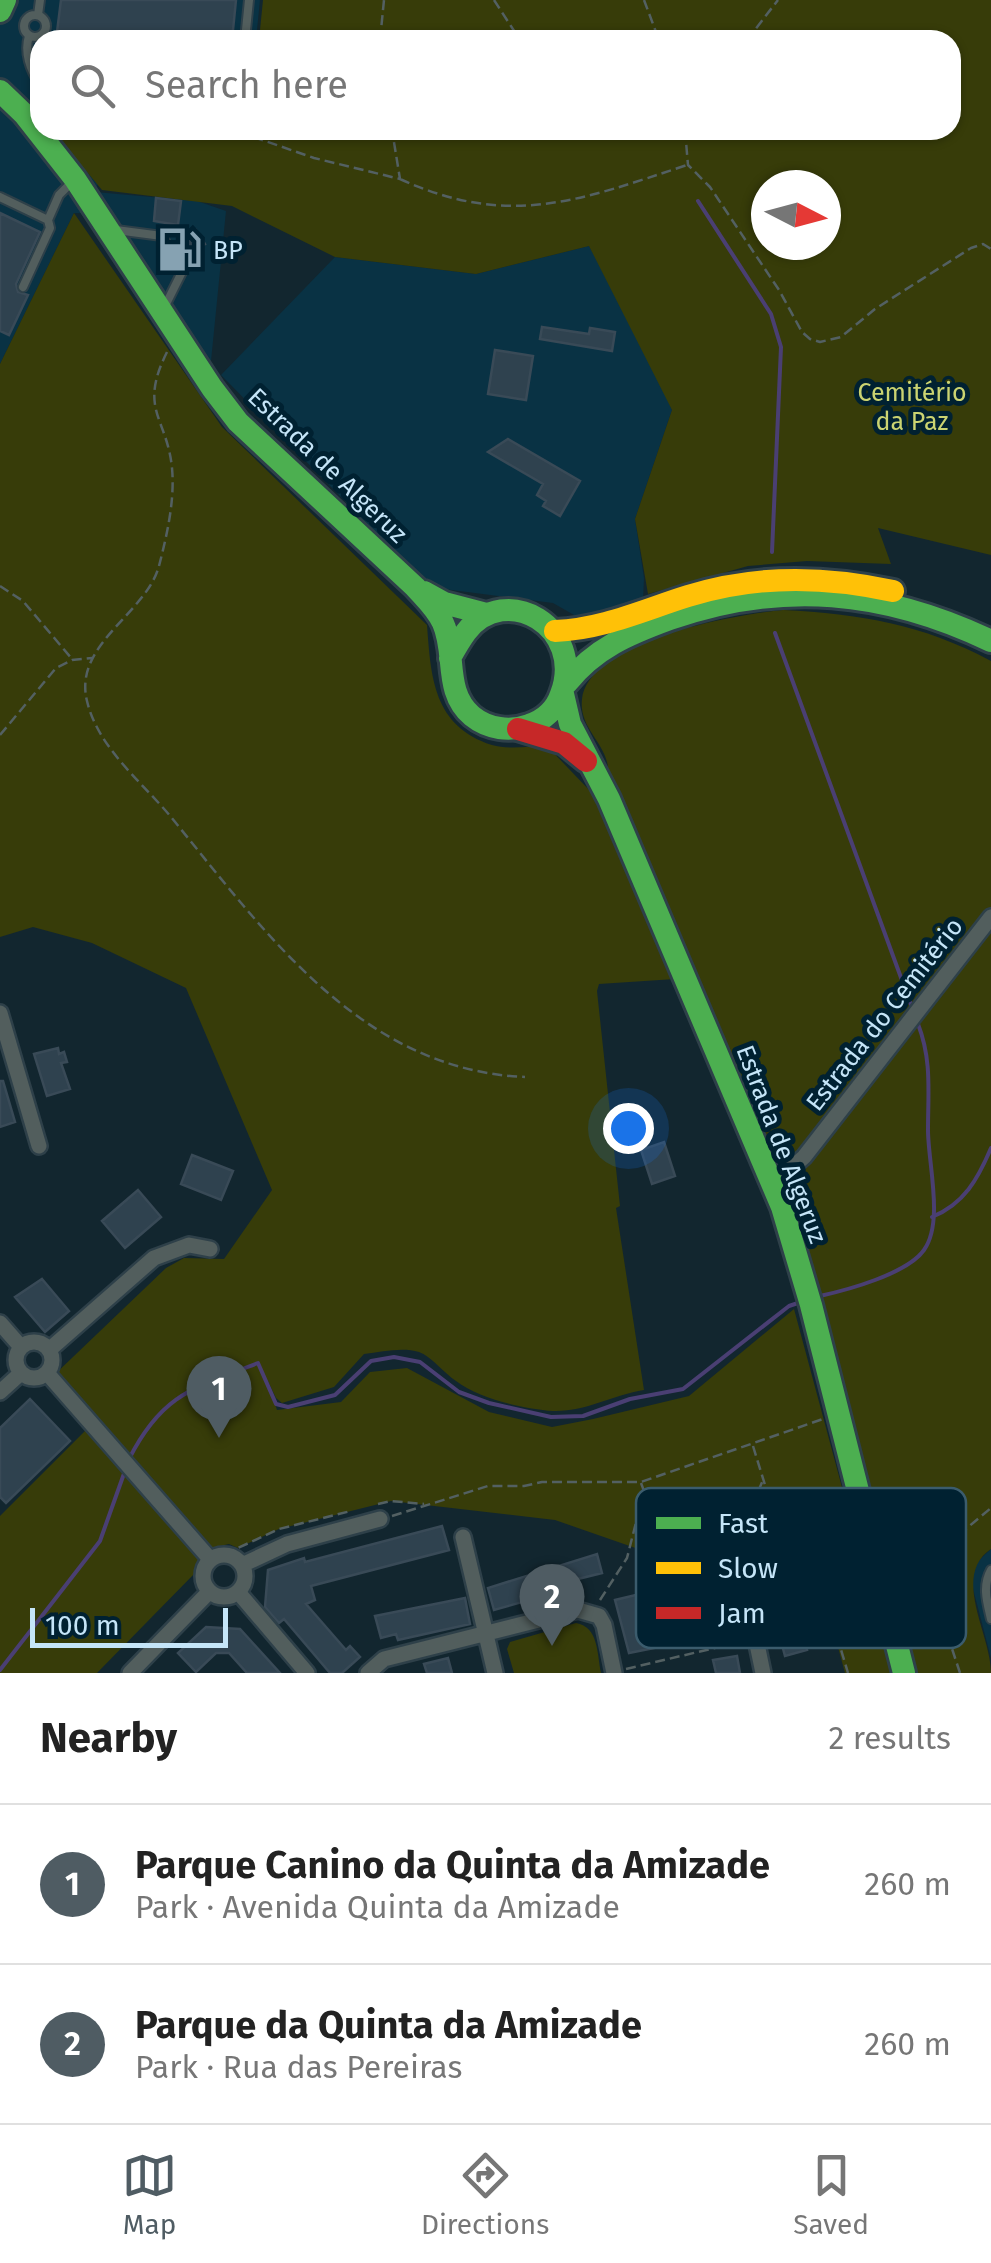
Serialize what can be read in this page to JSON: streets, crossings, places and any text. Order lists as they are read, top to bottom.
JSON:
{
  "streets": {
    "main road": ["Estrada de Algeruz"],
    "street": ["Estrada do Cemitério"]
  },
  "crossings": [
    ["Estrada de Algeruz", "Estrada do Cemitério"]
  ],
  "parks": ["Cemitério da Paz"],
  "places": {
    "fuel station": ["BP"]
  },
  "legend": ["Fast", "Slow", "Jam"],
  "scale_bar": "100 m",
  "north": "right",
  "page": {
    "search": "Search here",
    "pins": ["1", "2"],
    "scale": "100 m",
    "heading": ["Nearby", "2 results"],
    "list": [
      {
        "mark": "1",
        "name": "Parque Canino da Quinta da Amizade",
        "note": "Park · Avenida Quinta da Amizade",
        "value": "260 m"
      },
      {
        "mark": "2",
        "name": "Parque da Quinta da Amizade",
        "note": "Park · Rua das Pereiras",
        "value": "260 m"
      }
    ],
    "nav": ["Map", "Directions", "Saved"]
  }
}
